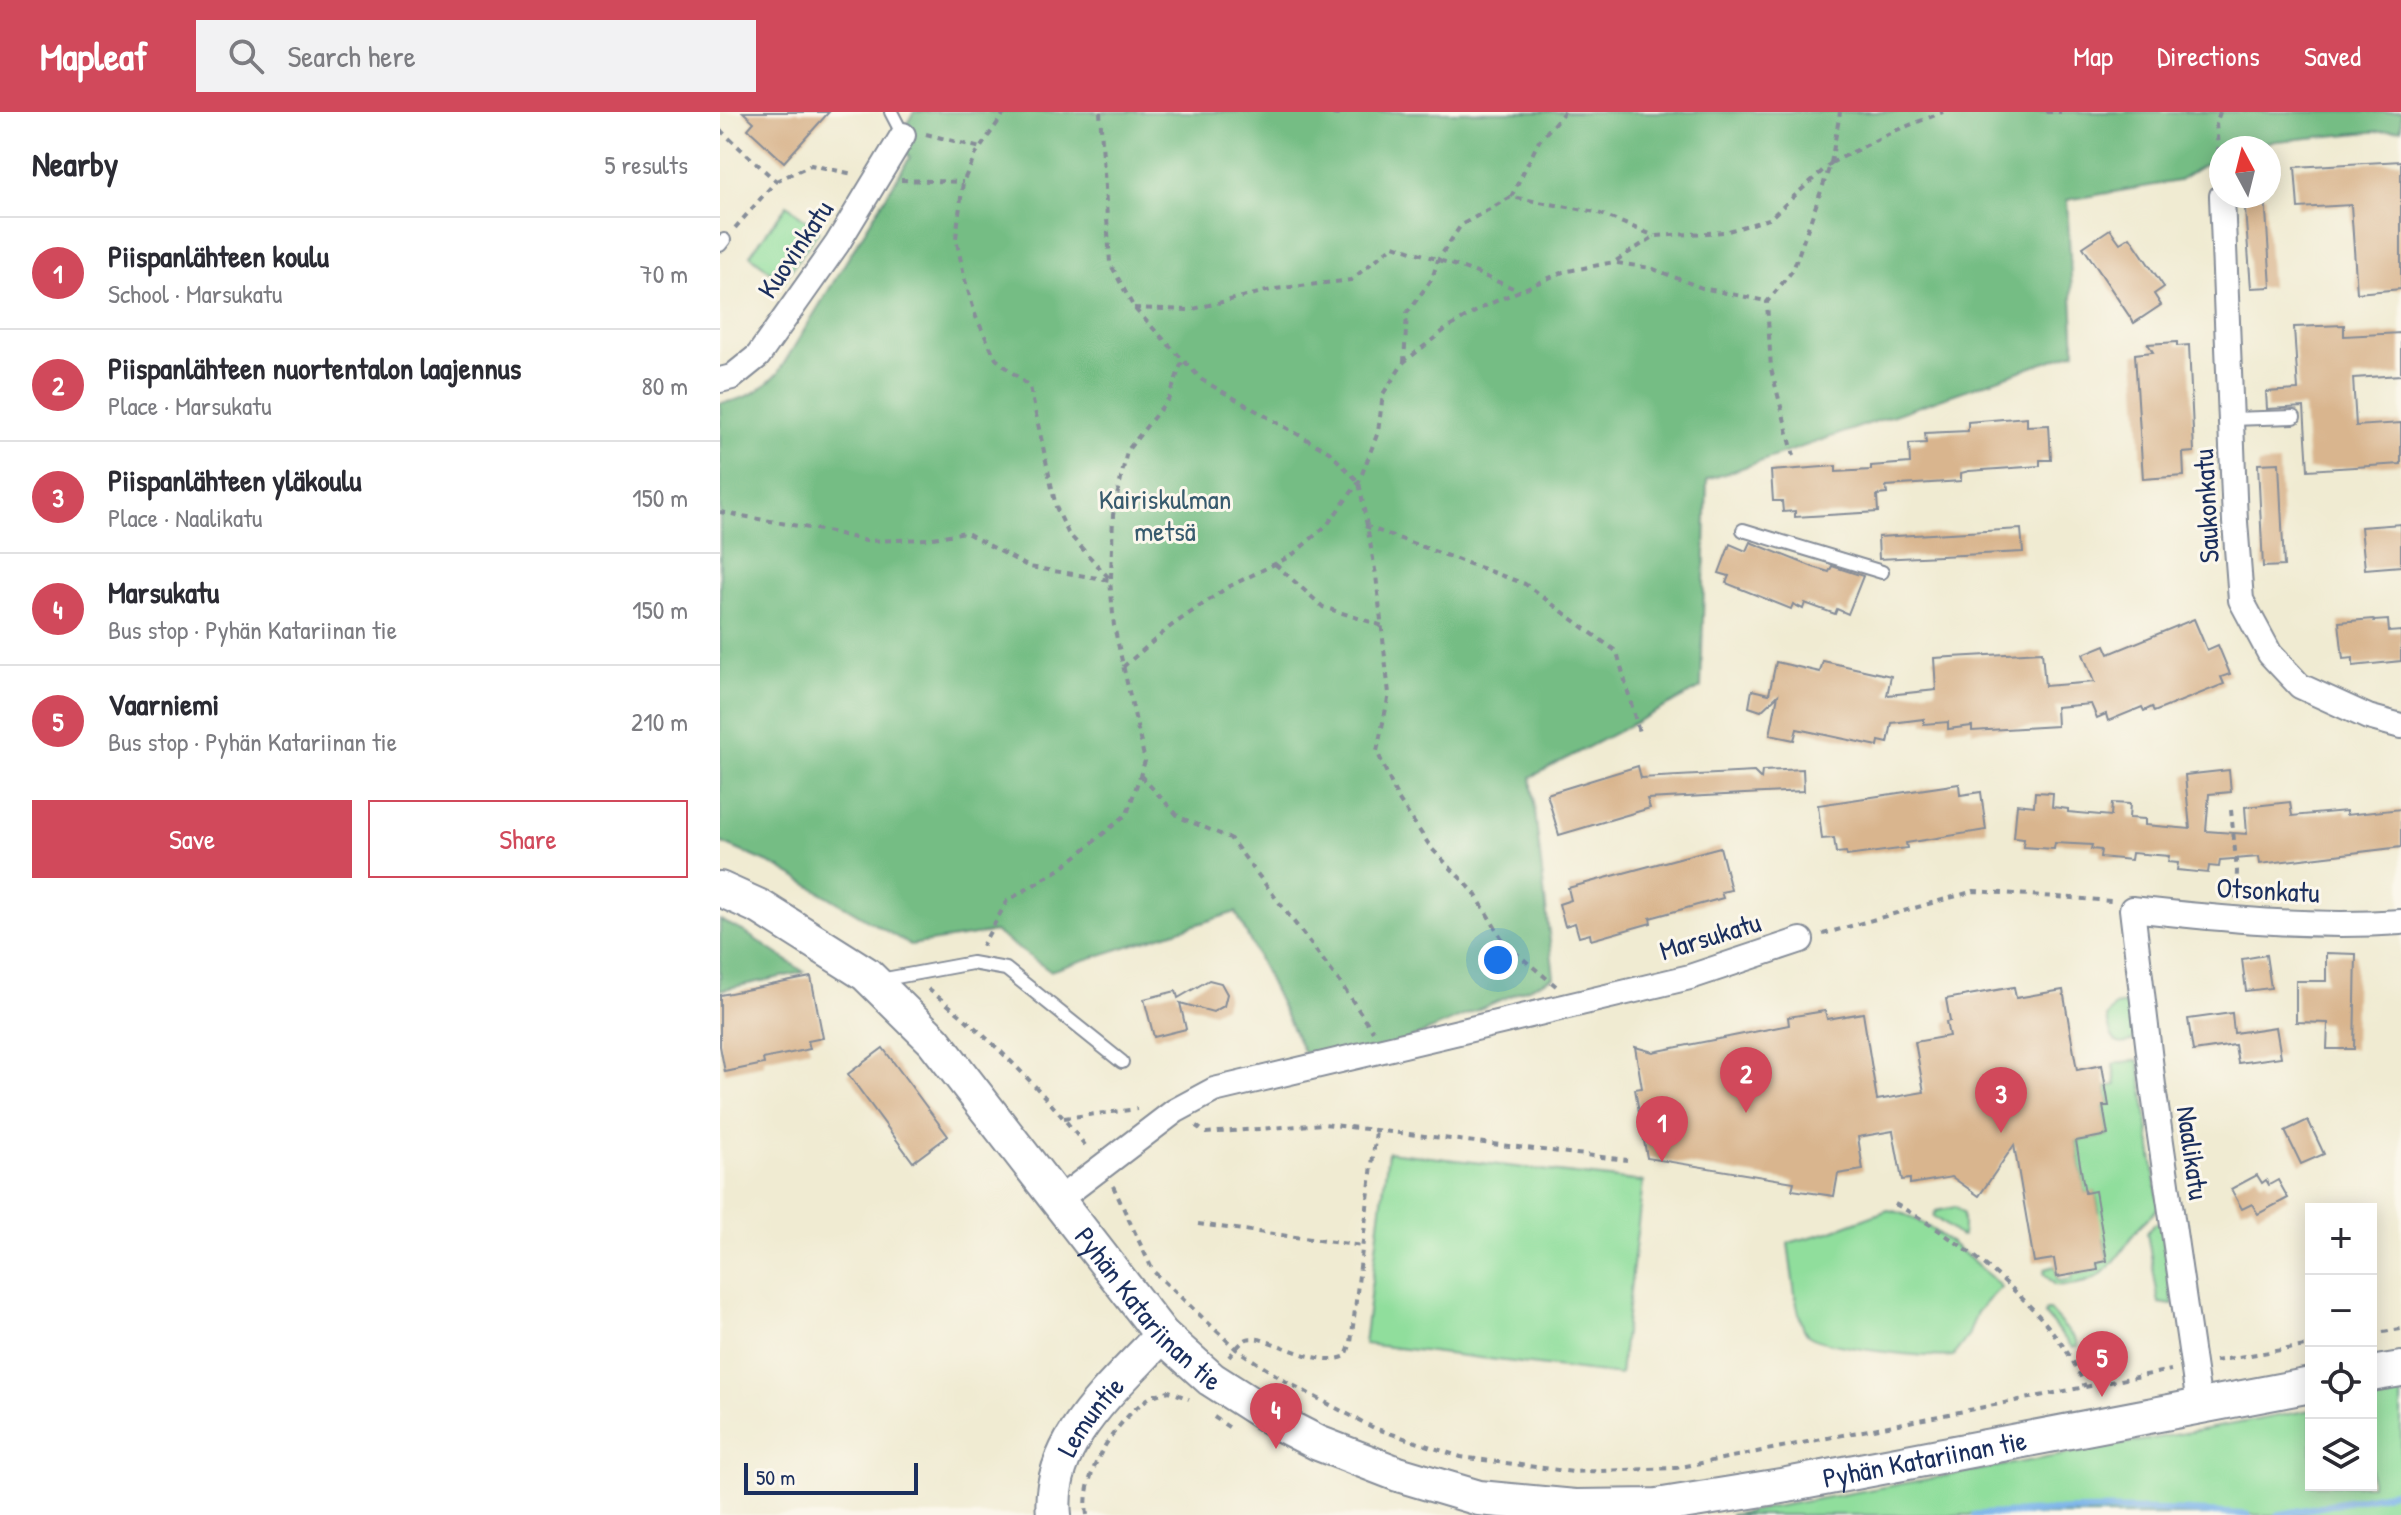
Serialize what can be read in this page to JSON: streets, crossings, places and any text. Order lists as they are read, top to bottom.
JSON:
{
  "streets": {
    "street": [
      "Kuovinkatu",
      "Saukonkatu",
      "Otsonkatu",
      "Marsukatu",
      "Naalikatu",
      "Pyhän Katariinan tie",
      "Lemuntie"
    ]
  },
  "crossings": [
    ["Otsonkatu", "Marsukatu"],
    ["Otsonkatu", "Naalikatu"],
    ["Marsukatu", "Naalikatu"],
    ["Marsukatu", "Pyhän Katariinan tie"],
    ["Naalikatu", "Pyhän Katariinan tie"],
    ["Pyhän Katariinan tie", "Lemuntie"]
  ],
  "parks": ["Kairiskulman metsä"],
  "scale_bar": "50 m",
  "north": "top",
  "page": {
    "header": "Mapleaf",
    "search": "Search here",
    "nav": ["Map", "Directions", "Saved"],
    "heading": ["Nearby", "5 results"],
    "list": [
      {
        "mark": "1",
        "name": "Piispanlähteen koulu",
        "note": "School · Marsukatu",
        "value": "70 m"
      },
      {
        "mark": "2",
        "name": "Piispanlähteen nuortentalon laajennus",
        "note": "Place · Marsukatu",
        "value": "80 m"
      },
      {
        "mark": "3",
        "name": "Piispanlähteen yläkoulu",
        "note": "Place · Naalikatu",
        "value": "150 m"
      },
      {
        "mark": "4",
        "name": "Marsukatu",
        "note": "Bus stop · Pyhän Katariinan tie",
        "value": "150 m"
      },
      {
        "mark": "5",
        "name": "Vaarniemi",
        "note": "Bus stop · Pyhän Katariinan tie",
        "value": "210 m"
      }
    ],
    "buttons": ["Save", "Share"],
    "pins": [
      "2",
      "3",
      "1",
      "5",
      "4"
    ],
    "map_buttons": ["+", "−"],
    "scale": "50 m"
  }
}
